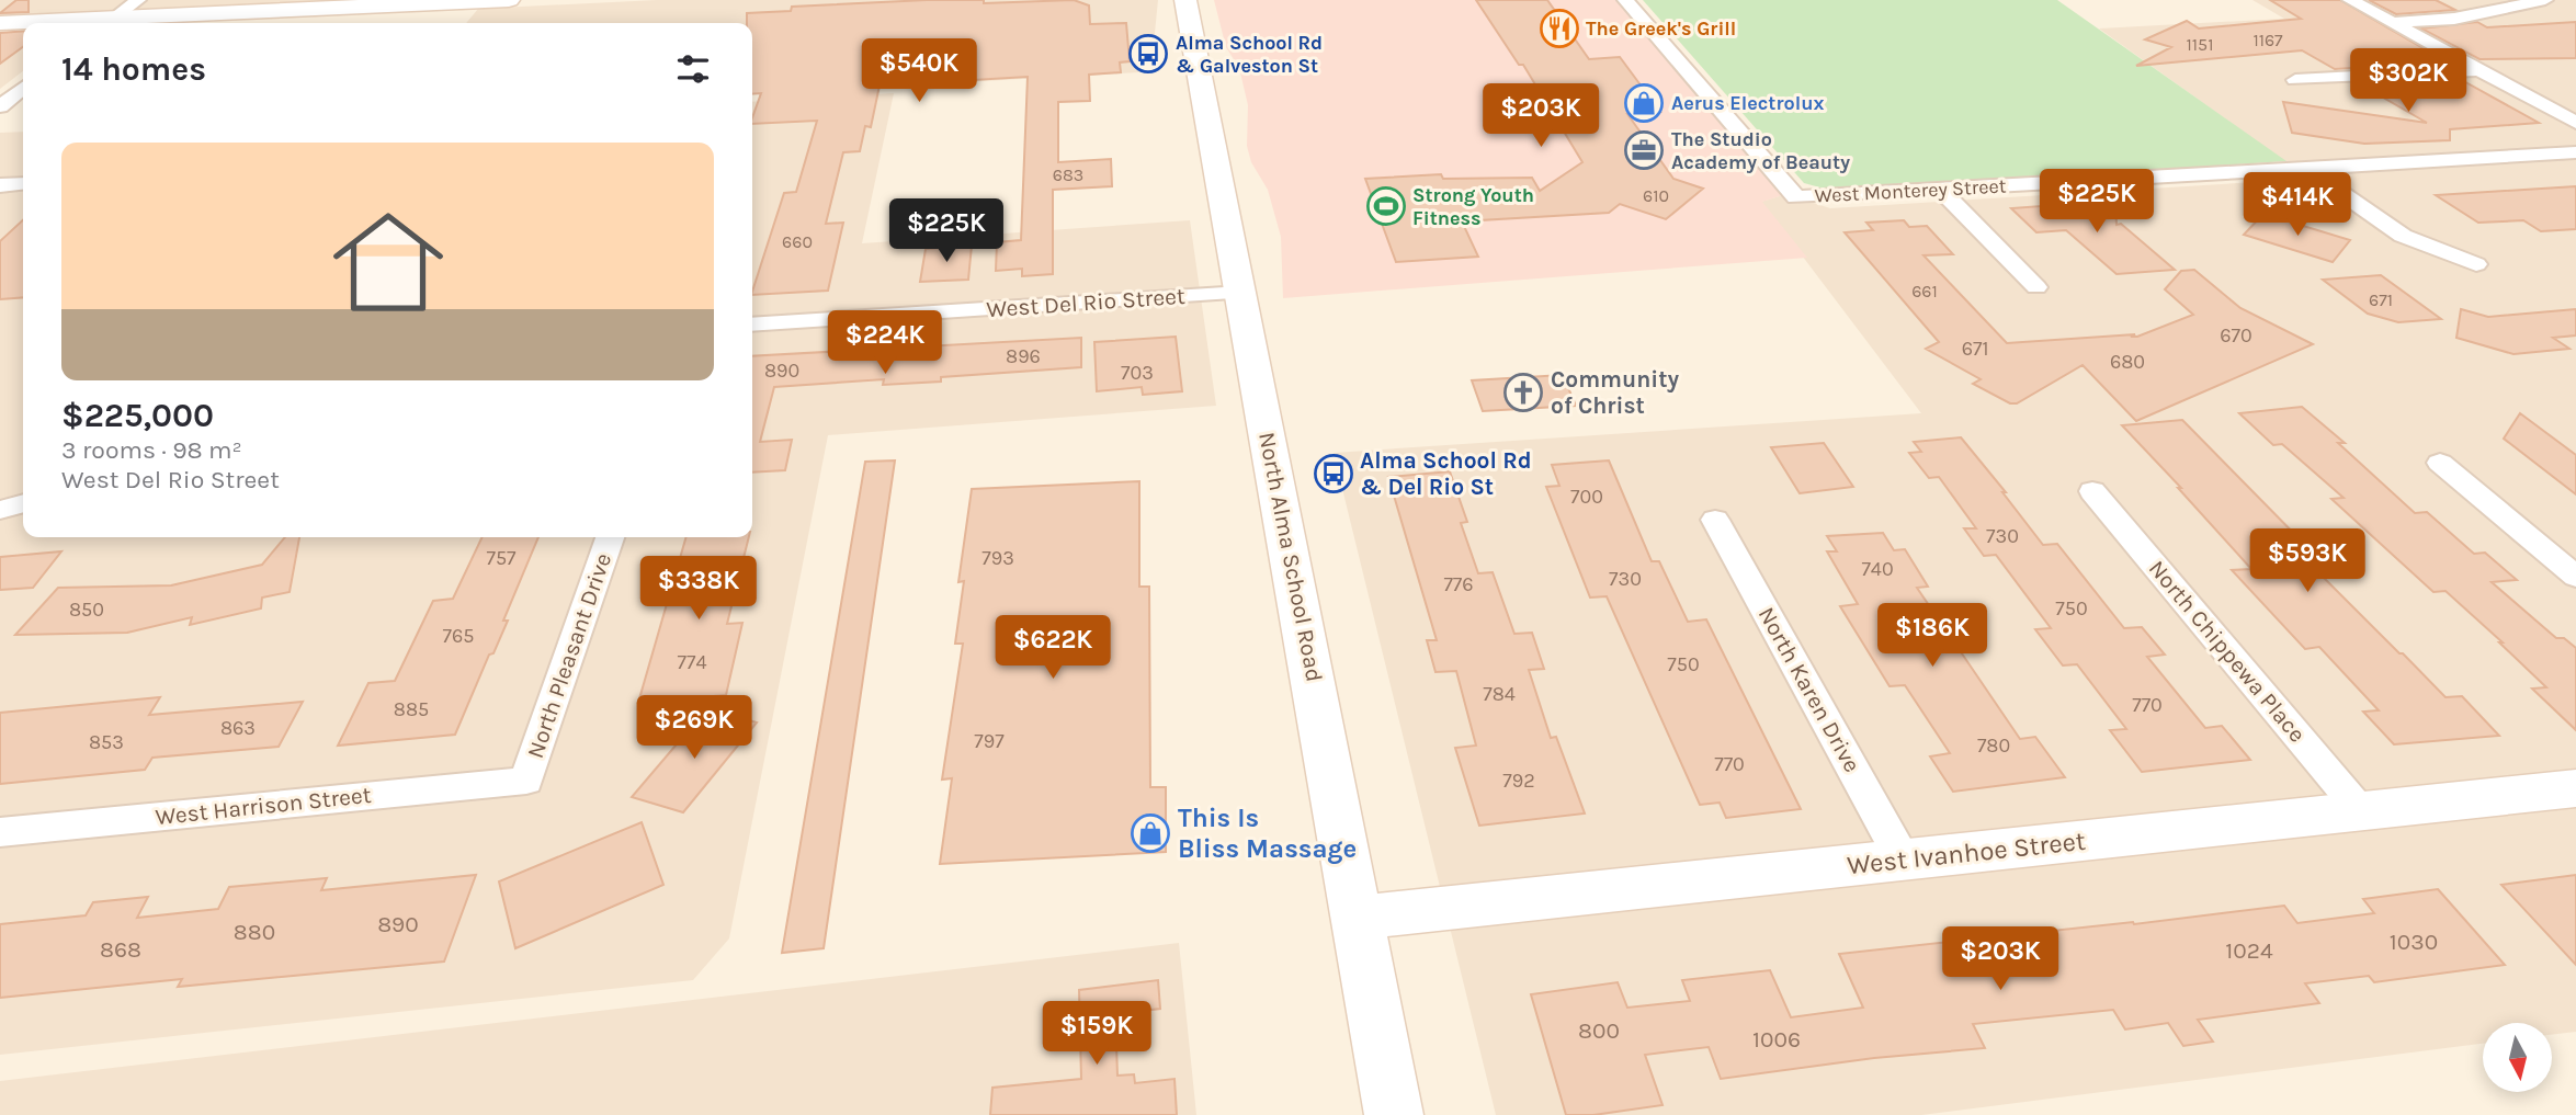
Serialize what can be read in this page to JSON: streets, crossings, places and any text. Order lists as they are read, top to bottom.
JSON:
{
  "streets": {
    "main road": ["North Alma School Road", "West Ivanhoe Street"],
    "street": [
      "West Monterey Street",
      "West Del Rio Street",
      "North Chippewa Place",
      "North Pleasant Drive",
      "North Karen Drive",
      "West Harrison Street"
    ]
  },
  "crossings": [
    ["West Del Rio Street", "North Alma School Road"],
    ["North Alma School Road", "West Ivanhoe Street"],
    ["North Chippewa Place", "West Ivanhoe Street"],
    ["North Pleasant Drive", "West Harrison Street"],
    ["North Karen Drive", "West Ivanhoe Street"]
  ],
  "places": {
    "restaurant": ["The Greek's Grill"],
    "bus stop": ["Alma School Rd & Galveston St", "Alma School Rd & Del Rio St"],
    "shop": ["Aerus Electrolux", "This Is Bliss Massage"],
    "office": ["The Studio Academy of Beauty"],
    "sports": ["Strong Youth Fitness"],
    "church": ["Community of Christ"]
  },
  "house_numbers": [
    "1167",
    "1151",
    "683",
    "610",
    "660",
    "661",
    "671",
    "670",
    "671",
    "896",
    "680",
    "890",
    "703",
    "700",
    "730",
    "757",
    "793",
    "740",
    "730",
    "776",
    "750",
    "850",
    "765",
    "774",
    "750",
    "784",
    "770",
    "885",
    "863",
    "797",
    "853",
    "780",
    "770",
    "792",
    "890",
    "880",
    "1030",
    "868",
    "1024",
    "800",
    "1006"
  ],
  "north": "bottom",
  "page": {
    "heading": "14 homes",
    "price": [
      "$540K",
      "$302K",
      "$203K",
      "$225K",
      "$414K",
      "$225K",
      "$224K",
      "$593K",
      "$338K",
      "$186K",
      "$622K",
      "$269K",
      "$203K",
      "$159K"
    ],
    "list": [
      {
        "name": "$225,000",
        "note": "3 rooms · 98 m² · West Del Rio Street"
      }
    ]
  }
}
